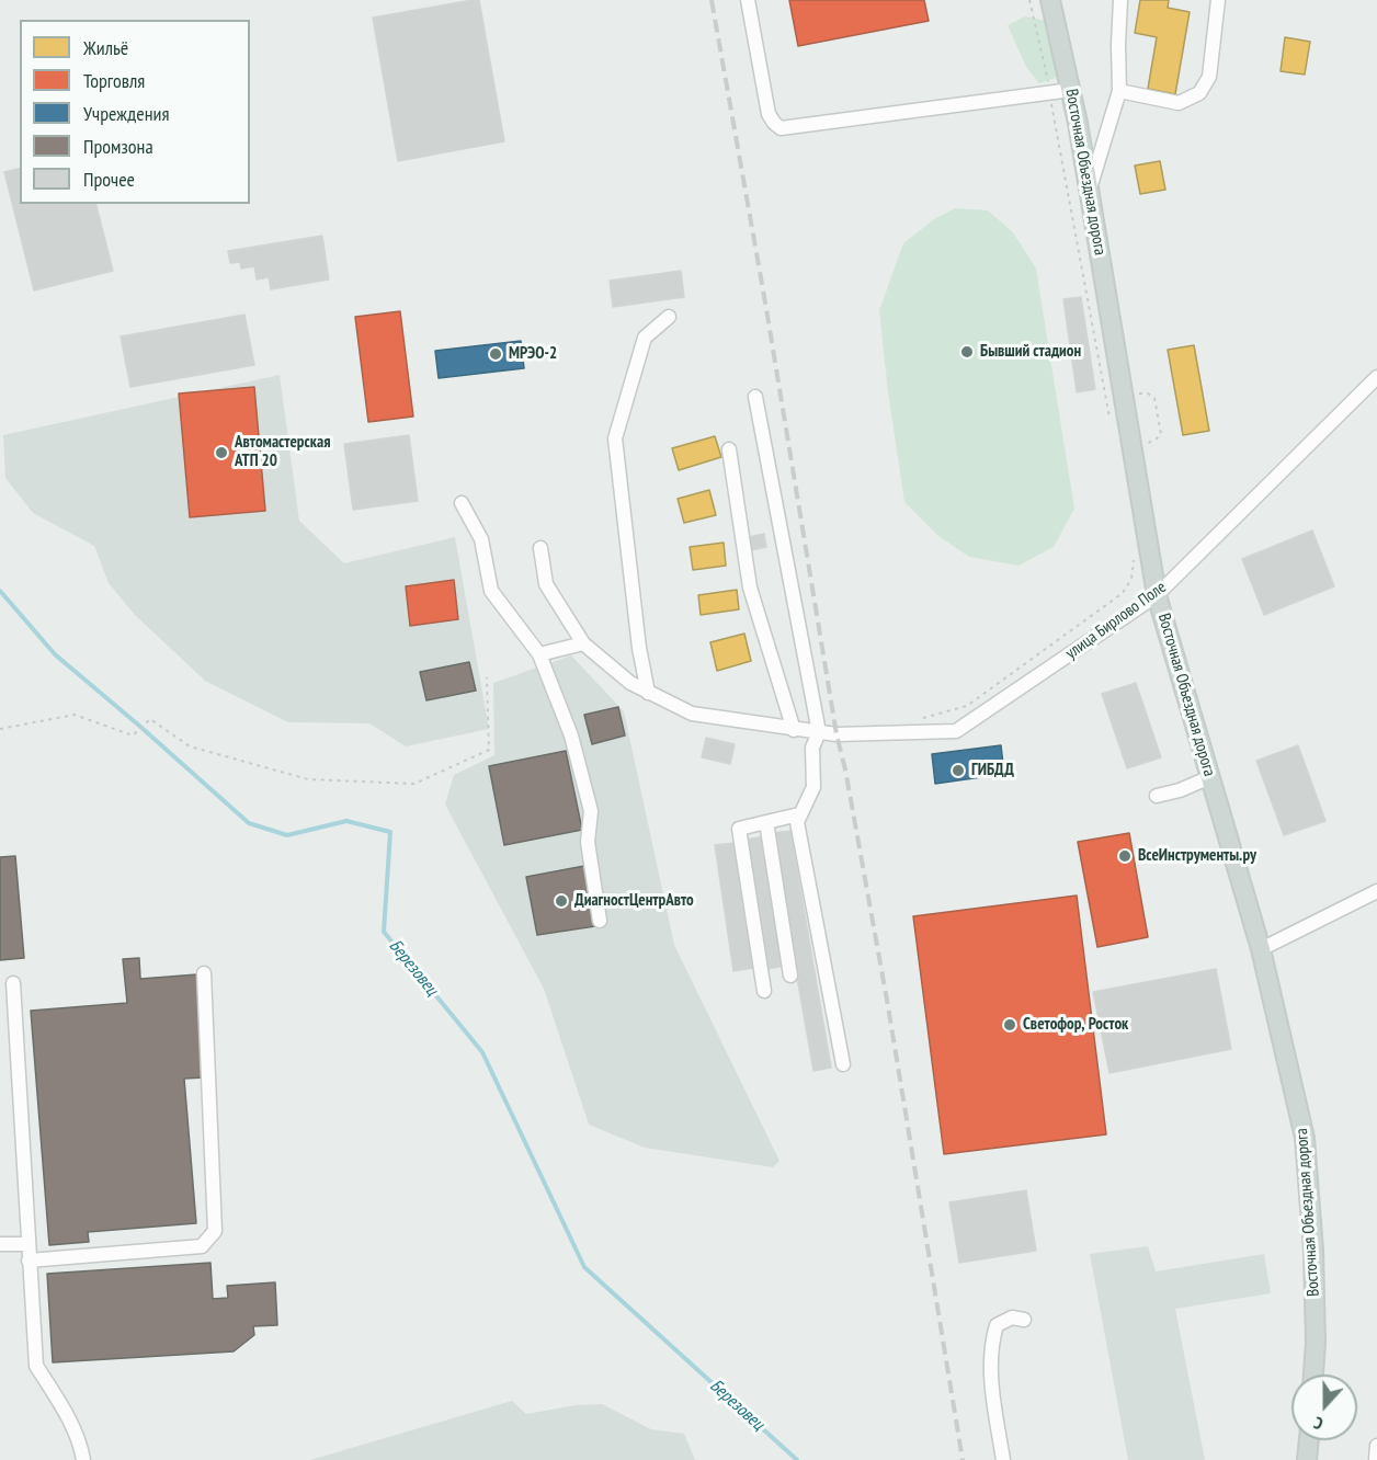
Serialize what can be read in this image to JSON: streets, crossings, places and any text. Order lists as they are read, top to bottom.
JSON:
{
  "streets": {
    "main road": ["Восточная Объездная дорога"],
    "street": ["улица Бирлово Поле"]
  },
  "crossings": [
    ["Восточная Объездная дорога", "улица Бирлово Поле"]
  ],
  "water": ["Березовец"],
  "places": [
    "Бывший стадион",
    "МРЭО-2",
    "Автомастерская АТП 20",
    "ГИБДД",
    "ВсеИнструменты.ру",
    "ДиагностЦентрАвто",
    "Светофор, Росток"
  ],
  "legend": [
    "Жильё",
    "Торговля",
    "Учреждения",
    "Промзона",
    "Прочее"
  ],
  "north": "bottom"
}
